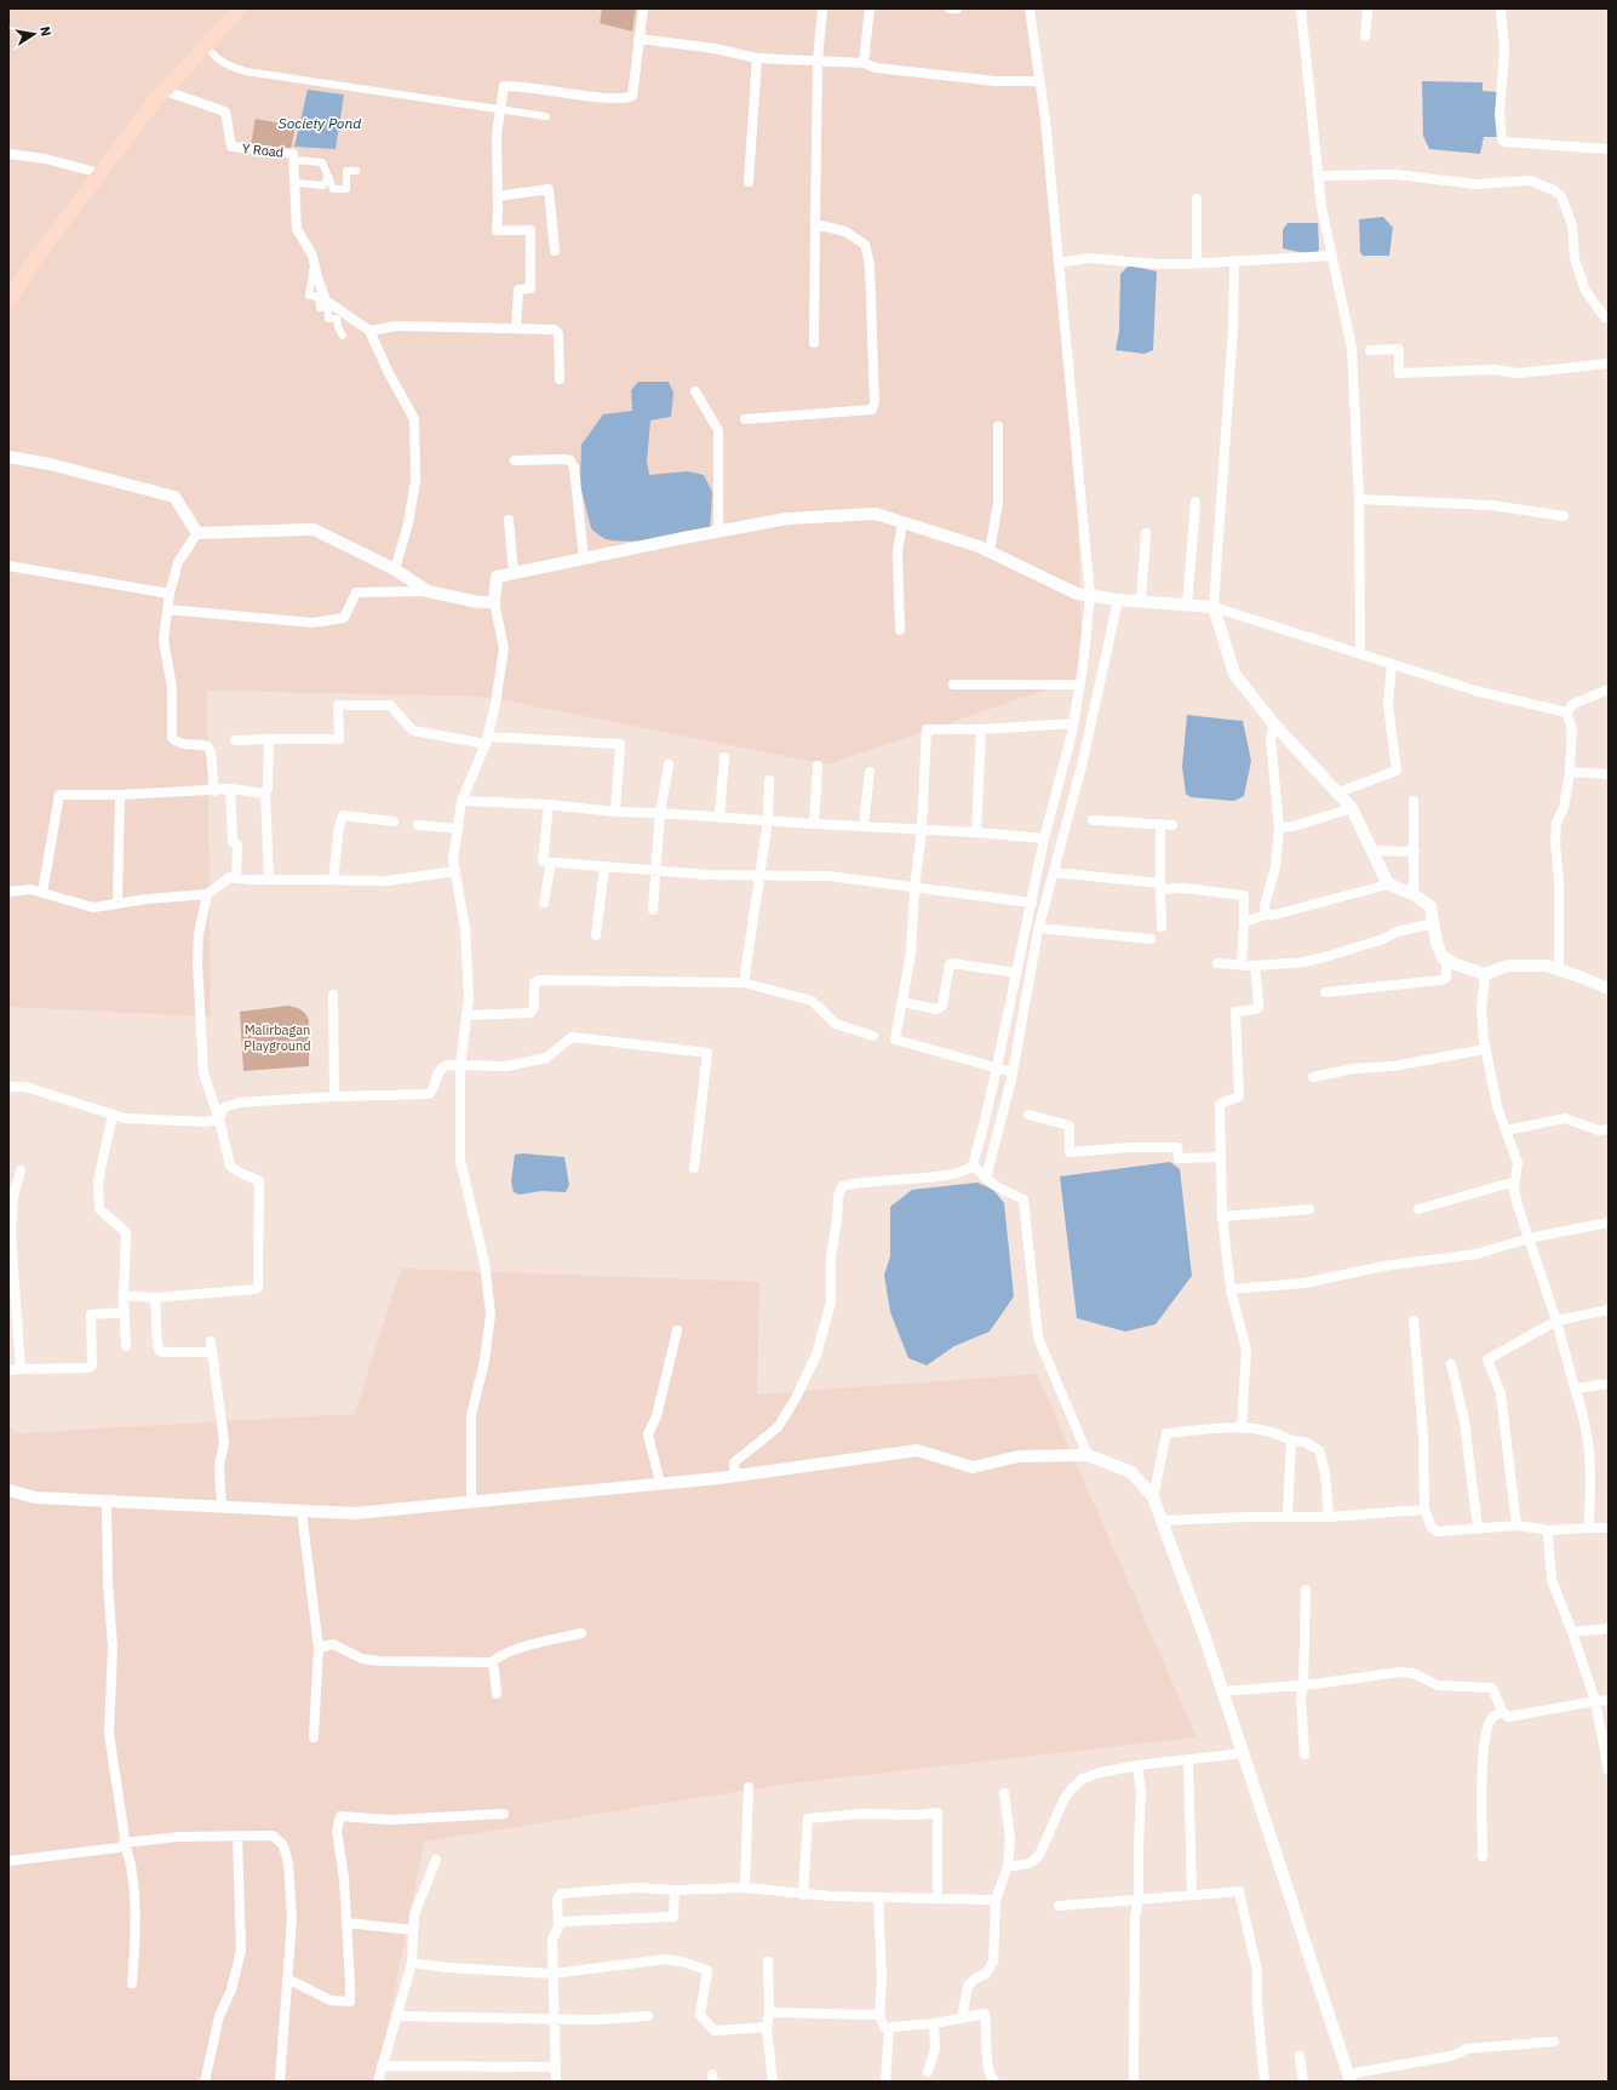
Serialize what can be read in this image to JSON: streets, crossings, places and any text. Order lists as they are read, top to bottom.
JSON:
{
  "streets": {
    "street": ["Y Road"]
  },
  "water": ["Society Pond"],
  "parks": ["Malirbagan Playground"],
  "north": "right"
}
